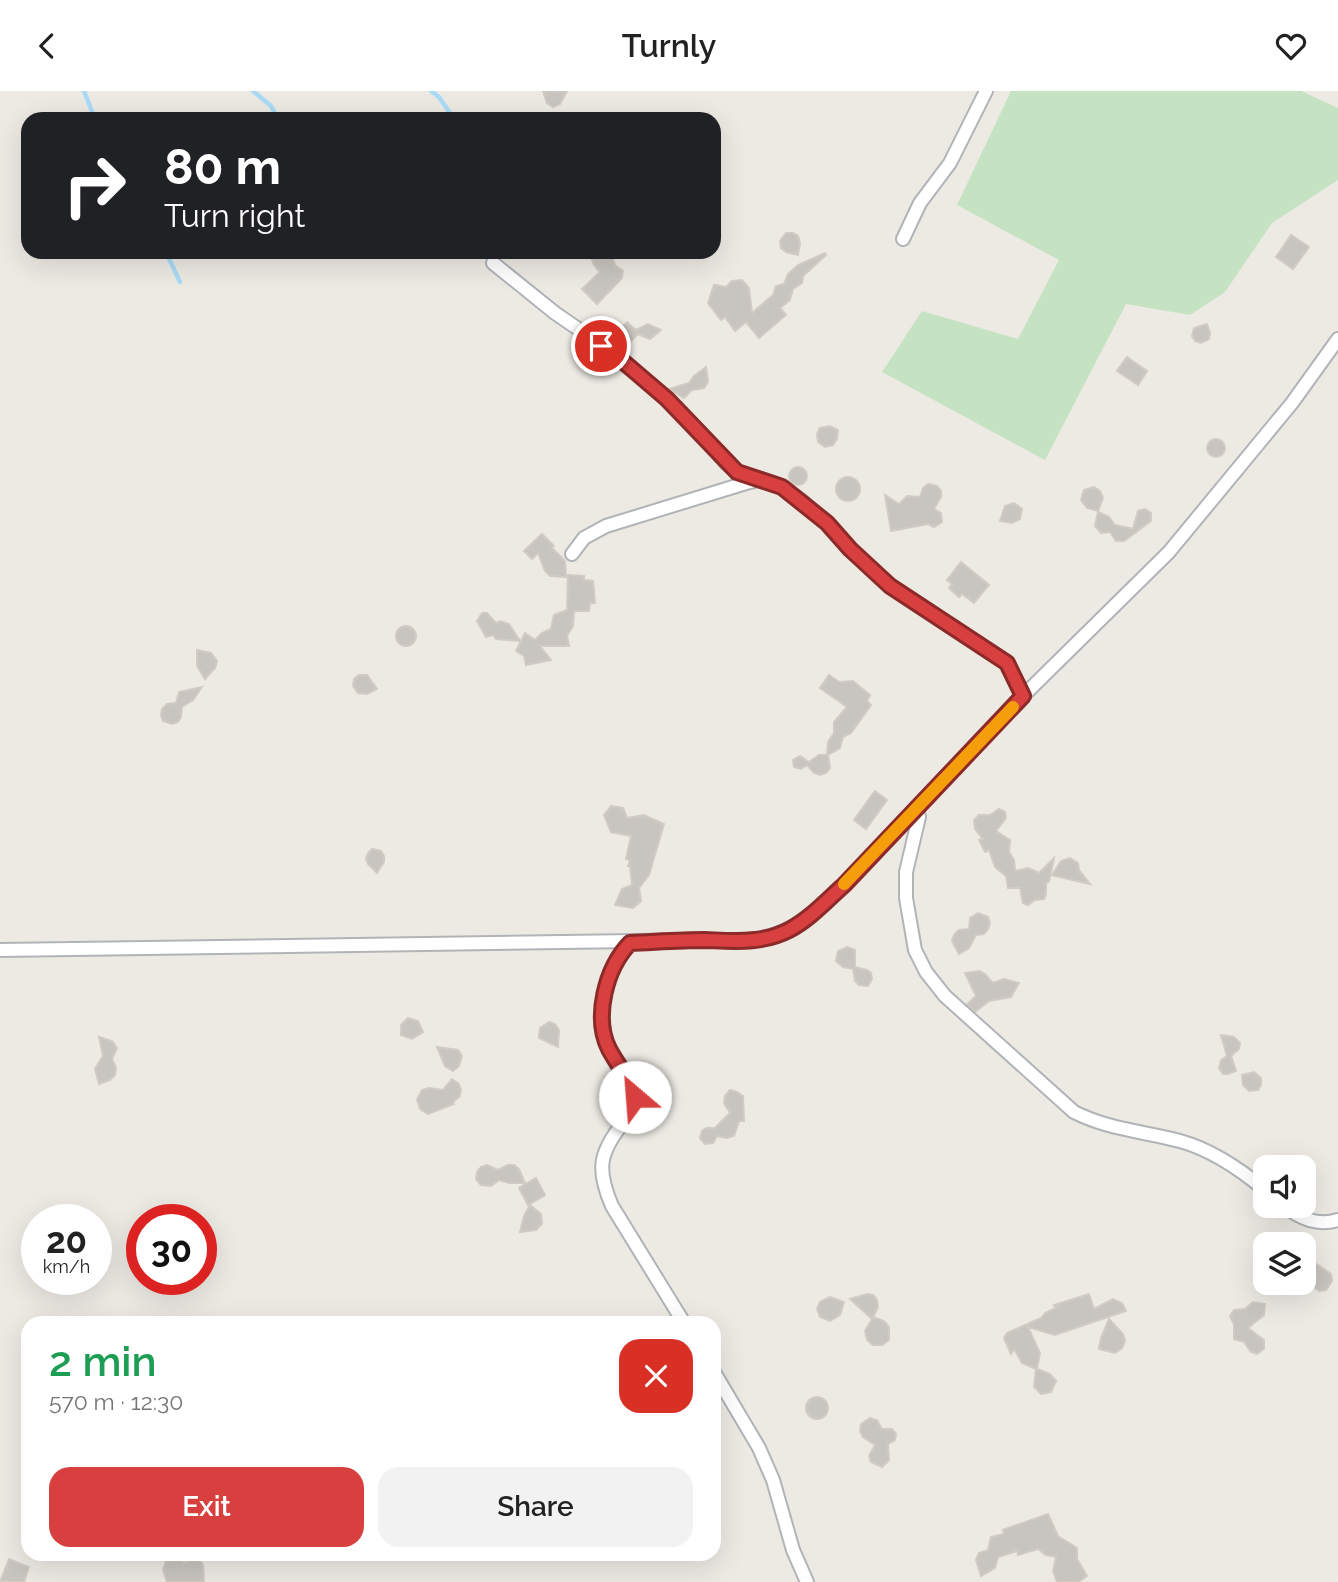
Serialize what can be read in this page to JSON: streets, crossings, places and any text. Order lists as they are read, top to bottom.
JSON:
{
  "page": {
    "header": "Turnly",
    "turn": ["80 m", "Turn right"],
    "speed": "20 km/h",
    "limit": "30",
    "heading": ["2 min", "570 m · 12:30"],
    "buttons": ["Exit", "Share"]
  }
}
